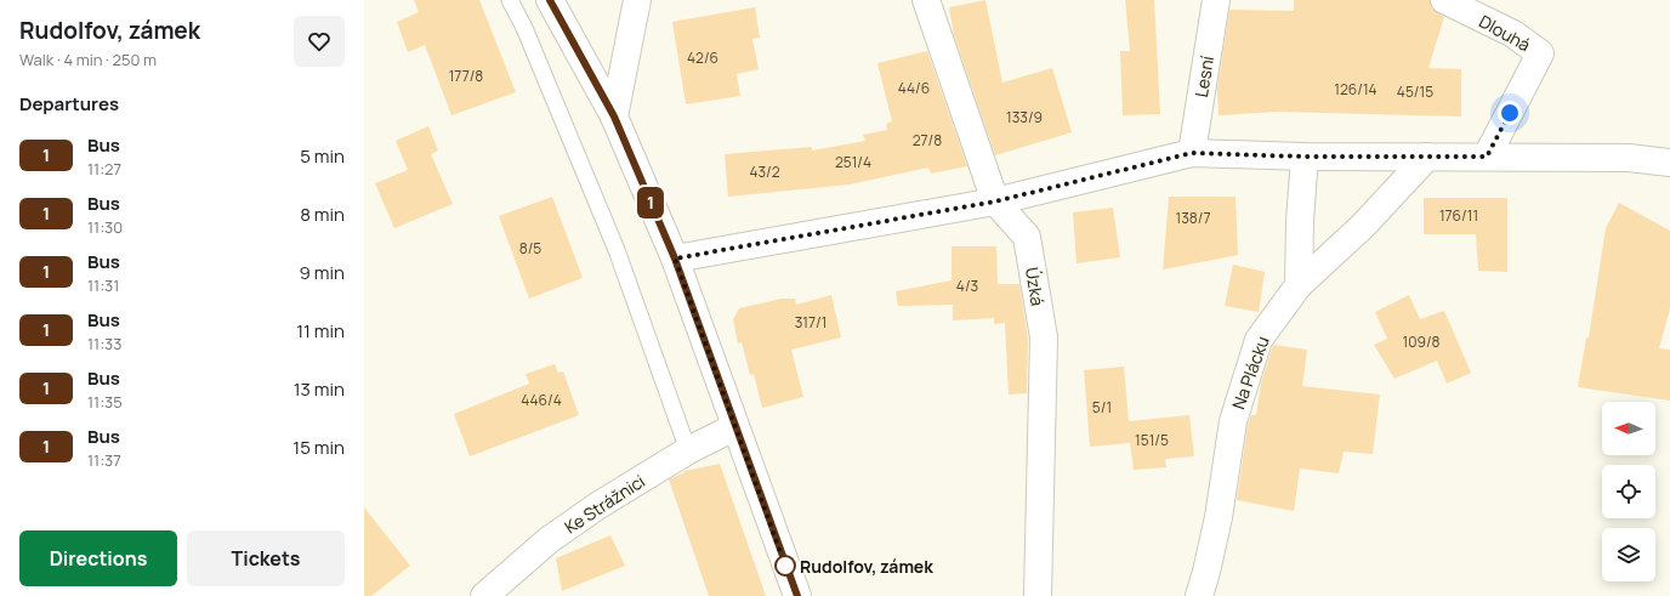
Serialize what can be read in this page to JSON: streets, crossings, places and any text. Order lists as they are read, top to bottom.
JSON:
{
  "streets": {
    "street": [
      "Dlouhá",
      "Lesní",
      "Úzká",
      "Na Plácku",
      "Ke Strážnici"
    ]
  },
  "places": ["Rudolfov, zámek"],
  "lines": ["bus line 1"],
  "house_numbers": [
    "42/6",
    "177/8",
    "44/6",
    "126/14",
    "45/15",
    "133/9",
    "27/8",
    "251/4",
    "43/2",
    "176/11",
    "138/7",
    "8/5",
    "4/3",
    "317/1",
    "109/8",
    "446/4",
    "5/1",
    "151/5"
  ],
  "north": "left",
  "page": {
    "heading": [
      ["Rudolfov, zámek", "Walk · 4 min · 250 m"],
      "Departures"
    ],
    "on_map": "1",
    "list": [
      {
        "mark": "1",
        "name": "Bus",
        "note": "11:27",
        "value": "5 min"
      },
      {
        "mark": "1",
        "name": "Bus",
        "note": "11:30",
        "value": "8 min"
      },
      {
        "mark": "1",
        "name": "Bus",
        "note": "11:31",
        "value": "9 min"
      },
      {
        "mark": "1",
        "name": "Bus",
        "note": "11:33",
        "value": "11 min"
      },
      {
        "mark": "1",
        "name": "Bus",
        "note": "11:35",
        "value": "13 min"
      },
      {
        "mark": "1",
        "name": "Bus",
        "note": "11:37",
        "value": "15 min"
      }
    ],
    "buttons": ["Directions", "Tickets"]
  }
}
